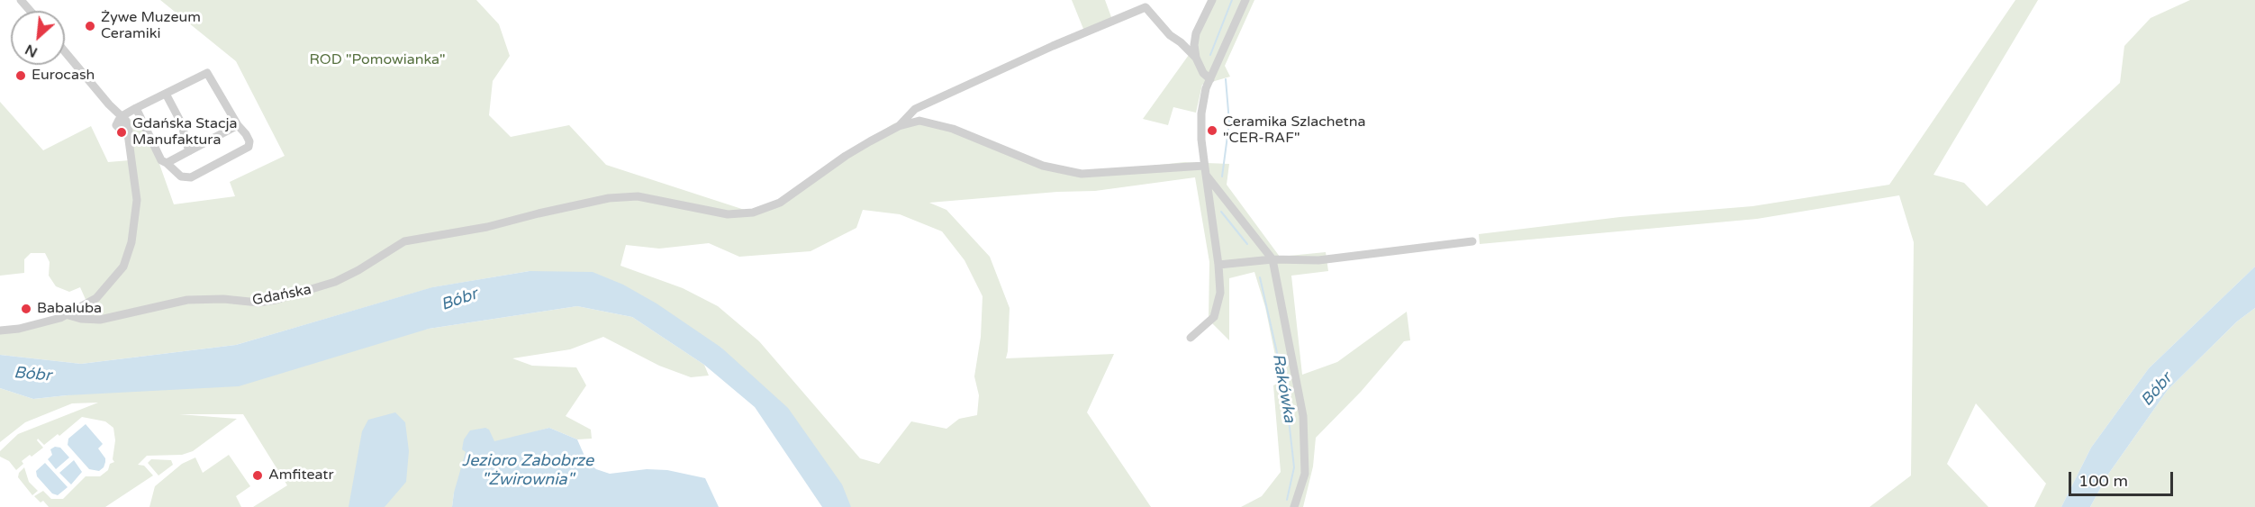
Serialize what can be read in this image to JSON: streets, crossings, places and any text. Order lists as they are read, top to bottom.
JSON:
{
  "streets": {
    "street": ["Gdańska"]
  },
  "water": ["Bóbr", "Rakówka", "Jezioro Zabobrze \"Żwirownia\""],
  "parks": ["ROD \"Pomowianka\""],
  "places": [
    "Żywe Muzeum Ceramiki",
    "Eurocash",
    "Ceramika Szlachetna \"CER-RAF\"",
    "Gdańska Stacja Manufaktura",
    "Babaluba",
    "Amfiteatr"
  ],
  "scale_bar": "100 m",
  "north": "bottom left"
}
